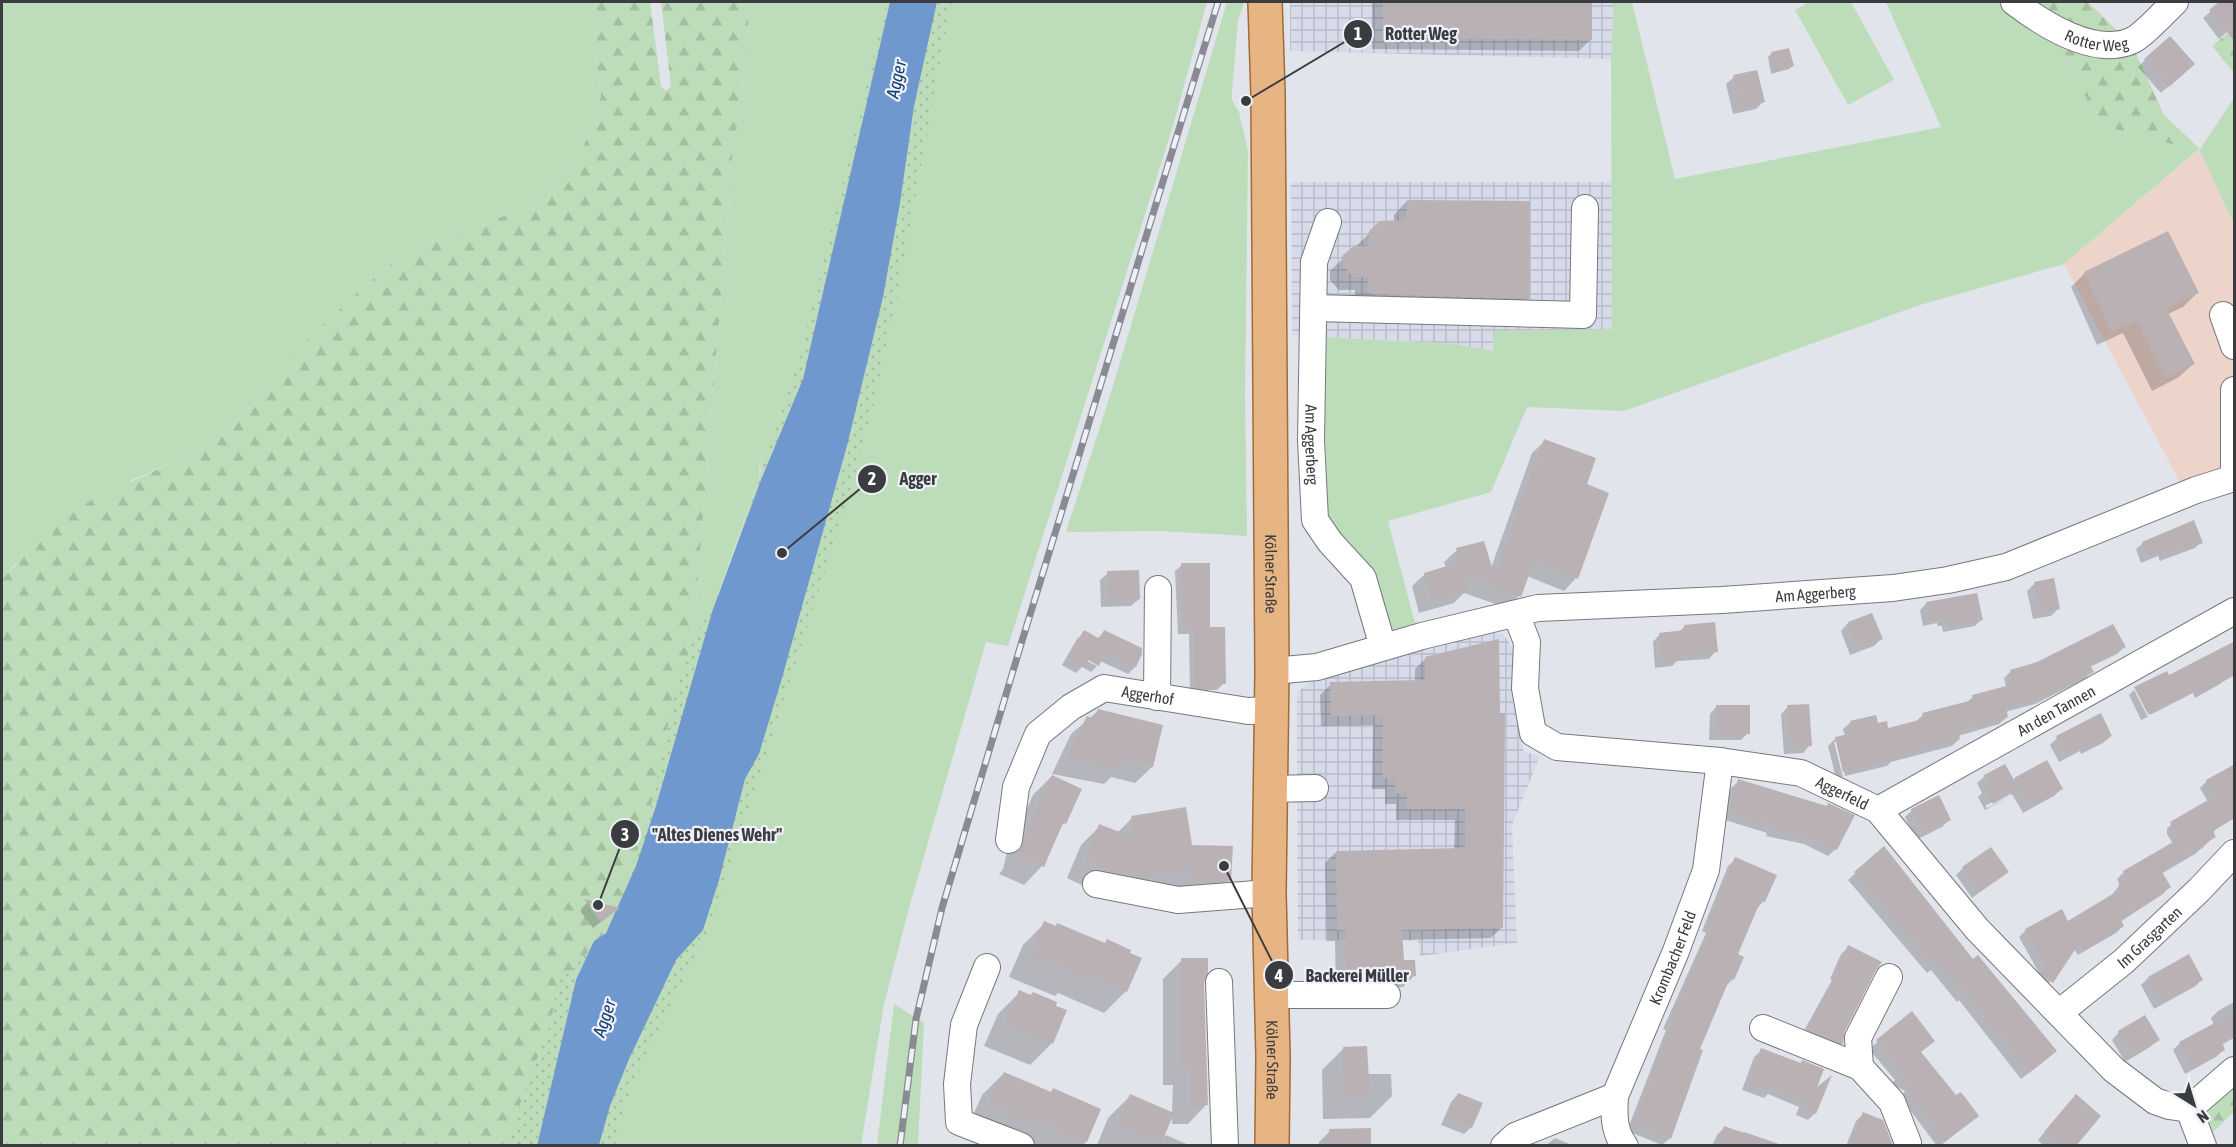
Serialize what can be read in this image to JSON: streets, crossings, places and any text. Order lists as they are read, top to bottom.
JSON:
{
  "streets": {
    "main road": ["Kölner Straße"],
    "street": [
      "Rotter Weg",
      "Am Aggerberg",
      "Aggerhof",
      "An den Tannen",
      "Aggerfeld",
      "Im Grasgarten",
      "Krombacher Feld"
    ]
  },
  "crossings": [
    ["Am Aggerberg", "Kölner Straße"],
    ["Am Aggerberg", "Aggerfeld"],
    ["Kölner Straße", "Aggerhof"],
    ["An den Tannen", "Aggerfeld"],
    ["Aggerfeld", "Im Grasgarten"],
    ["Aggerfeld", "Krombacher Feld"]
  ],
  "water": ["Agger"],
  "places": [
    "Rotter Weg",
    "Agger",
    "Backerei Müller",
    "\"Altes Dienes Wehr\""
  ],
  "north": "bottom right"
}
